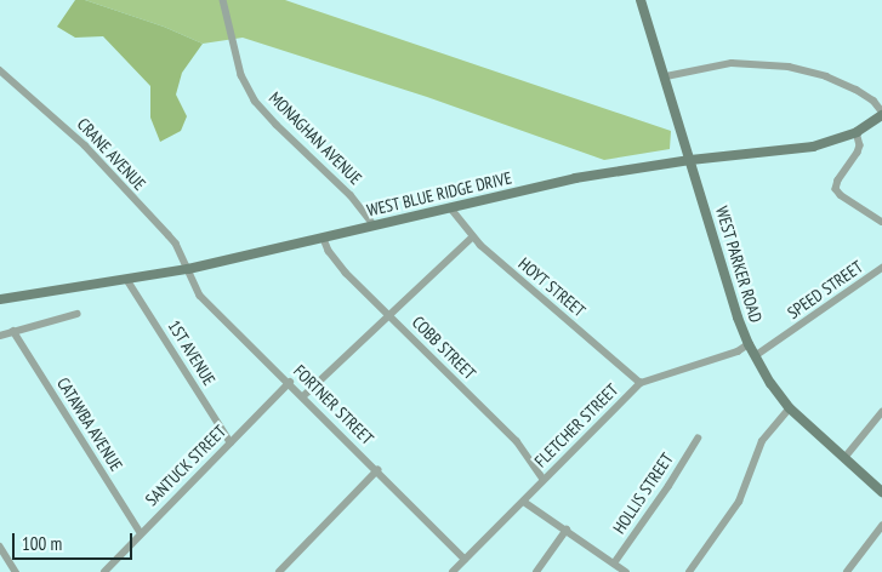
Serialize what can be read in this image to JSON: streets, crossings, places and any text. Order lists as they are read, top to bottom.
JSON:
{
  "streets": {
    "main road": ["WEST BLUE RIDGE DRIVE", "WEST PARKER ROAD"],
    "street": [
      "MONAGHAN AVENUE",
      "CRANE AVENUE",
      "HOYT STREET",
      "SPEED STREET",
      "COBB STREET",
      "1ST AVENUE",
      "FORTNER STREET",
      "CATAWBA AVENUE",
      "FLETCHER STREET",
      "SANTUCK STREET",
      "HOLLIS STREET"
    ]
  },
  "crossings": [
    ["MONAGHAN AVENUE", "WEST BLUE RIDGE DRIVE"],
    ["CRANE AVENUE", "WEST BLUE RIDGE DRIVE"],
    ["CRANE AVENUE", "FORTNER STREET"],
    ["WEST BLUE RIDGE DRIVE", "WEST PARKER ROAD"],
    ["WEST BLUE RIDGE DRIVE", "HOYT STREET"],
    ["WEST BLUE RIDGE DRIVE", "COBB STREET"],
    ["WEST BLUE RIDGE DRIVE", "1ST AVENUE"],
    ["WEST BLUE RIDGE DRIVE", "FORTNER STREET"],
    ["WEST PARKER ROAD", "SPEED STREET"],
    ["WEST PARKER ROAD", "FLETCHER STREET"],
    ["HOYT STREET", "FLETCHER STREET"],
    ["COBB STREET", "FLETCHER STREET"],
    ["1ST AVENUE", "SANTUCK STREET"],
    ["FORTNER STREET", "FLETCHER STREET"],
    ["FORTNER STREET", "SANTUCK STREET"],
    ["CATAWBA AVENUE", "SANTUCK STREET"]
  ],
  "scale_bar": "100 m"
}
